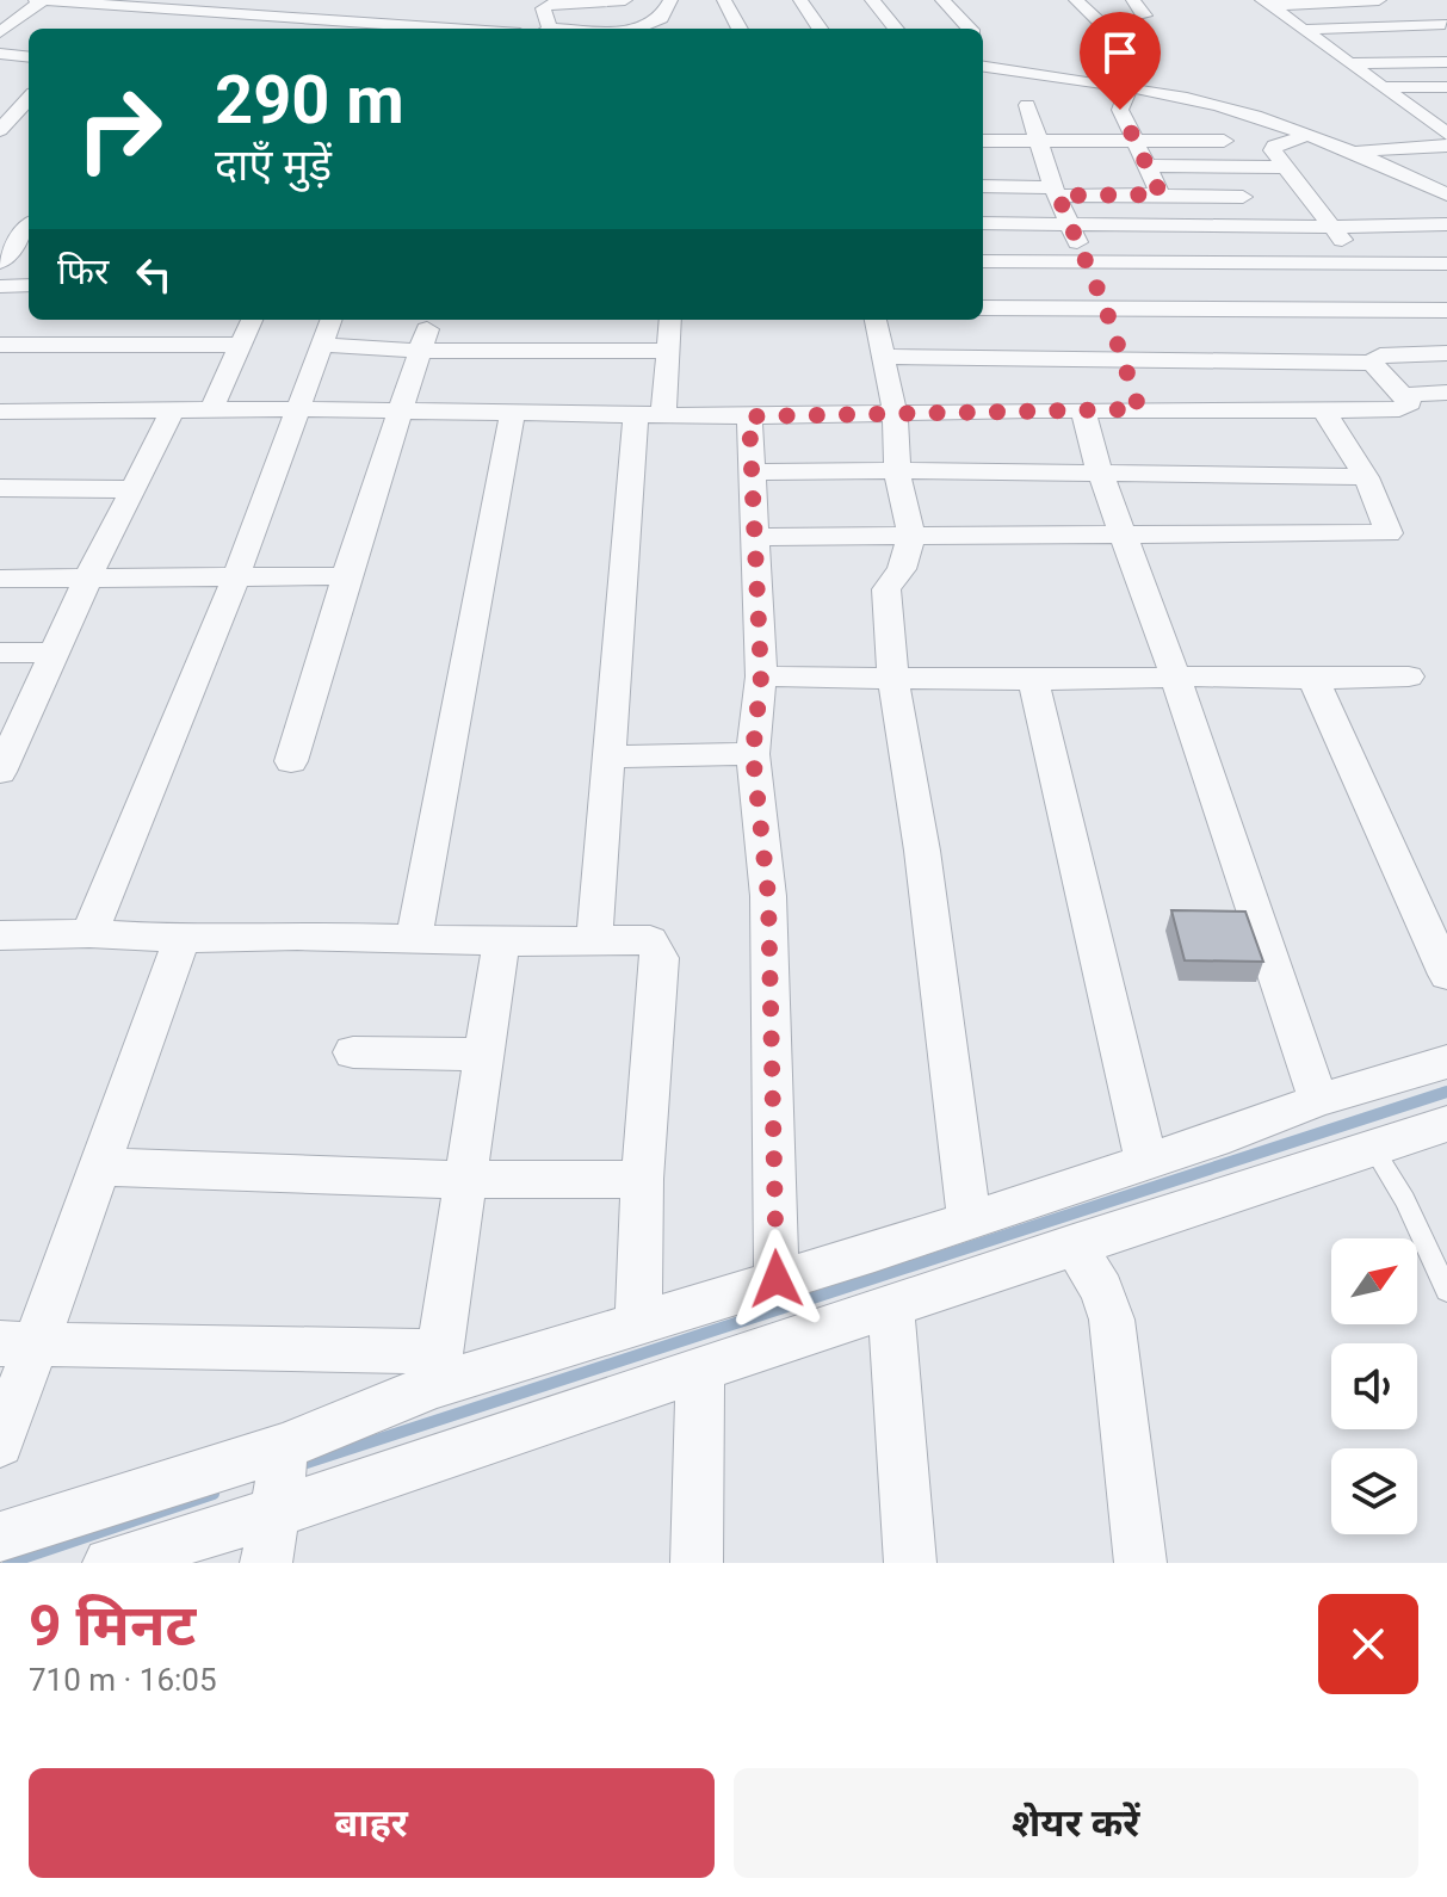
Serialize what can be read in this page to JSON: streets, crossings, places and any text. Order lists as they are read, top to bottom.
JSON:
{
  "north": "top right",
  "page": {
    "turn": ["290 m", "दाएँ मुड़ें"],
    "then": "फिर",
    "heading": ["9 मिनट", "710 m · 16:05"],
    "buttons": ["बाहर", "शेयर करें"]
  }
}
